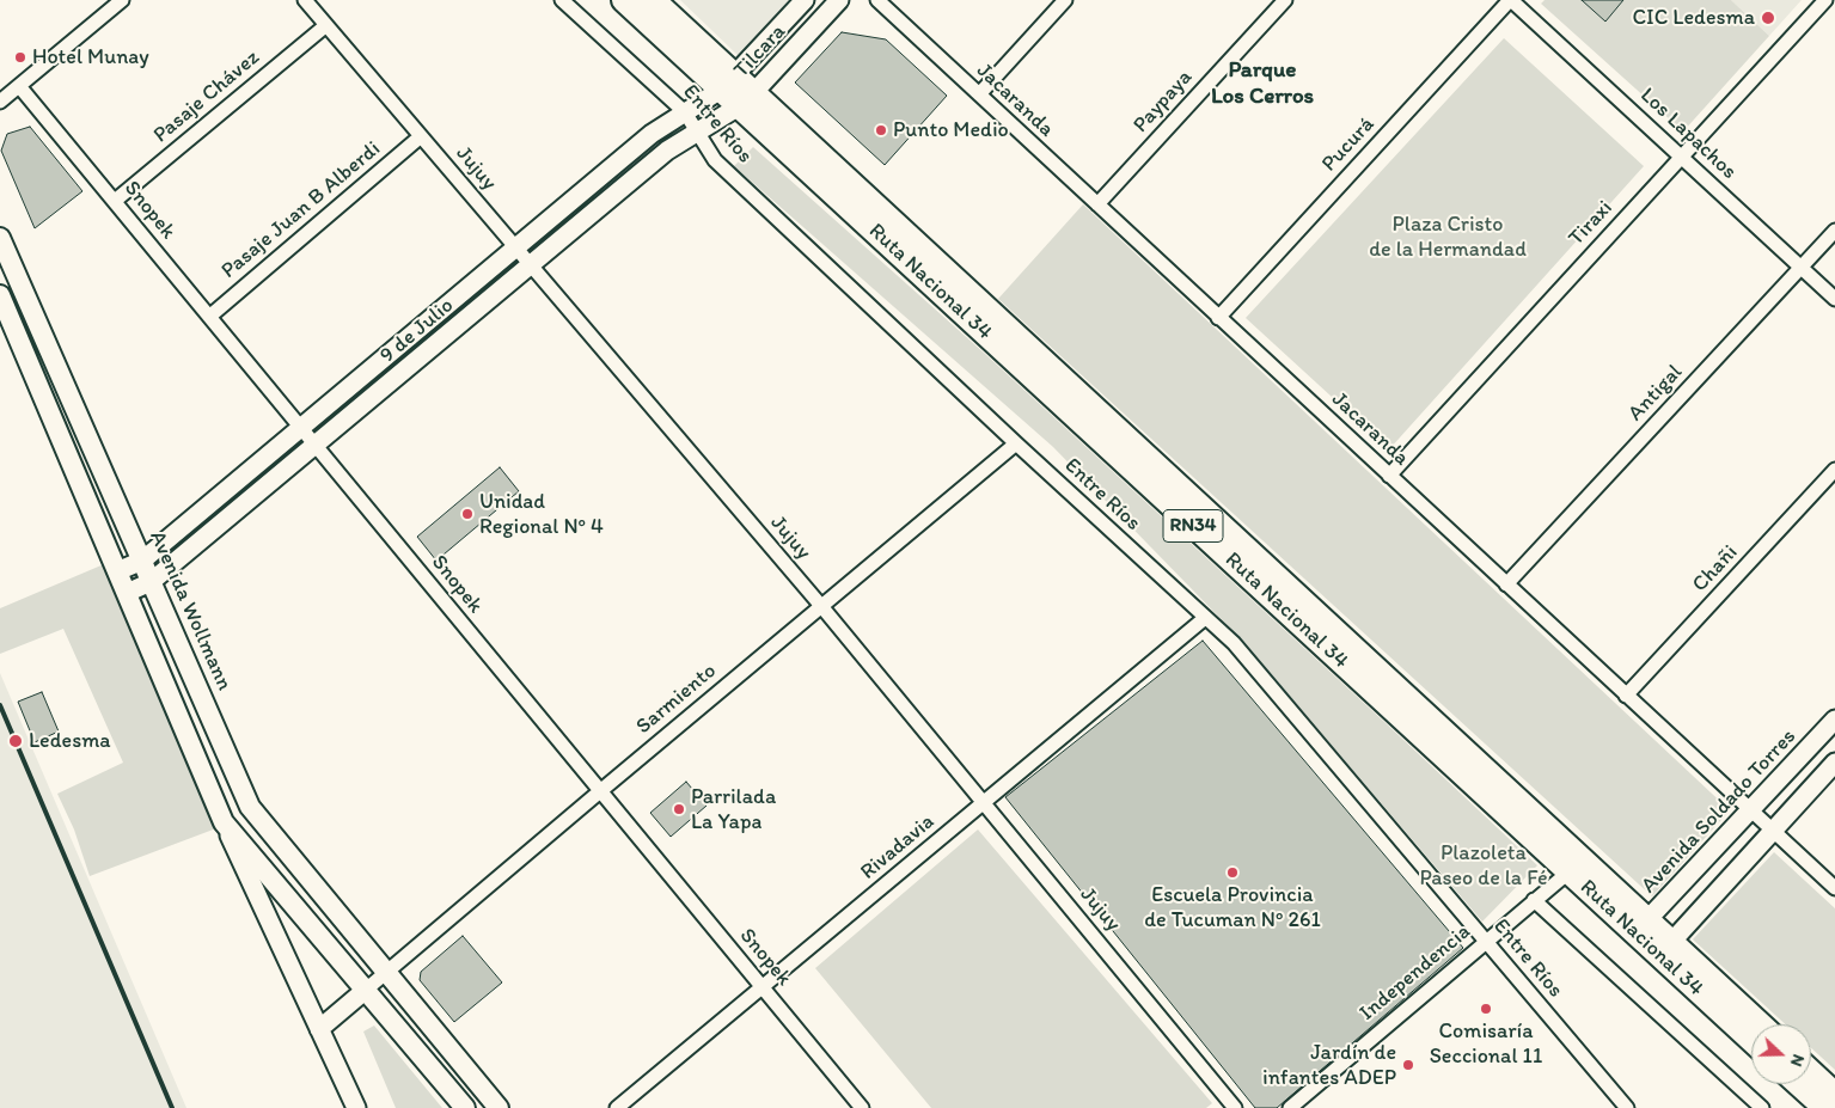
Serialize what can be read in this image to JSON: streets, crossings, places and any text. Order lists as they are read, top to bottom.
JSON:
{
  "streets": {
    "highway": ["Ruta Nacional 34", "RN34"],
    "main road": ["Avenida Wollmann"],
    "street": [
      "Tilcara",
      "Pasaje Chávez",
      "Jacaranda",
      "Paypaya",
      "Entre Ríos",
      "Los Lapachos",
      "Pucurá",
      "Jujuy",
      "Snopek",
      "Pasaje Juan B Alberdi",
      "Tiraxi",
      "9 de Julio",
      "Antigal",
      "Chañi",
      "Sarmiento",
      "Avenida Soldado Torres",
      "Rivadavia",
      "Independencia"
    ]
  },
  "crossings": [
    ["Tilcara", "Ruta Nacional 34"],
    ["Tilcara", "9 de Julio"],
    ["Pasaje Chávez", "Jujuy"],
    ["Pasaje Chávez", "Snopek"],
    ["Jacaranda", "Paypaya"],
    ["Jacaranda", "Pucurá"],
    ["Jacaranda", "Tiraxi"],
    ["Jacaranda", "Antigal"],
    ["Jacaranda", "Chañi"],
    ["Jacaranda", "Avenida Soldado Torres"],
    ["Entre Ríos", "9 de Julio"],
    ["Entre Ríos", "Sarmiento"],
    ["Entre Ríos", "Rivadavia"],
    ["Entre Ríos", "Independencia"],
    ["Los Lapachos", "Pucurá"],
    ["Los Lapachos", "Tiraxi"],
    ["Los Lapachos", "Antigal"],
    ["Jujuy", "Pasaje Juan B Alberdi"],
    ["Jujuy", "9 de Julio"],
    ["Jujuy", "Sarmiento"],
    ["Jujuy", "Rivadavia"],
    ["Snopek", "Pasaje Juan B Alberdi"],
    ["Snopek", "9 de Julio"],
    ["Snopek", "Sarmiento"],
    ["Snopek", "Rivadavia"],
    ["Ruta Nacional 34", "9 de Julio"],
    ["Ruta Nacional 34", "Avenida Soldado Torres"],
    ["Ruta Nacional 34", "Independencia"],
    ["9 de Julio", "Avenida Wollmann"],
    ["Avenida Wollmann", "Sarmiento"]
  ],
  "districts": ["Parque Los Cerros"],
  "parks": ["Plaza Cristo de la Hermandad", "Plazoleta Paseo de la Fé"],
  "places": [
    "CIC Ledesma",
    "Hotel Munay",
    "Punto Medio",
    "Unidad Regional Nº 4",
    "Ledesma",
    "Parrilada La Yapa",
    "Escuela Provincia de Tucuman Nº 261",
    "Comisaría Seccional 11",
    "Jardín de infantes ADEP"
  ],
  "north": "right"
}
